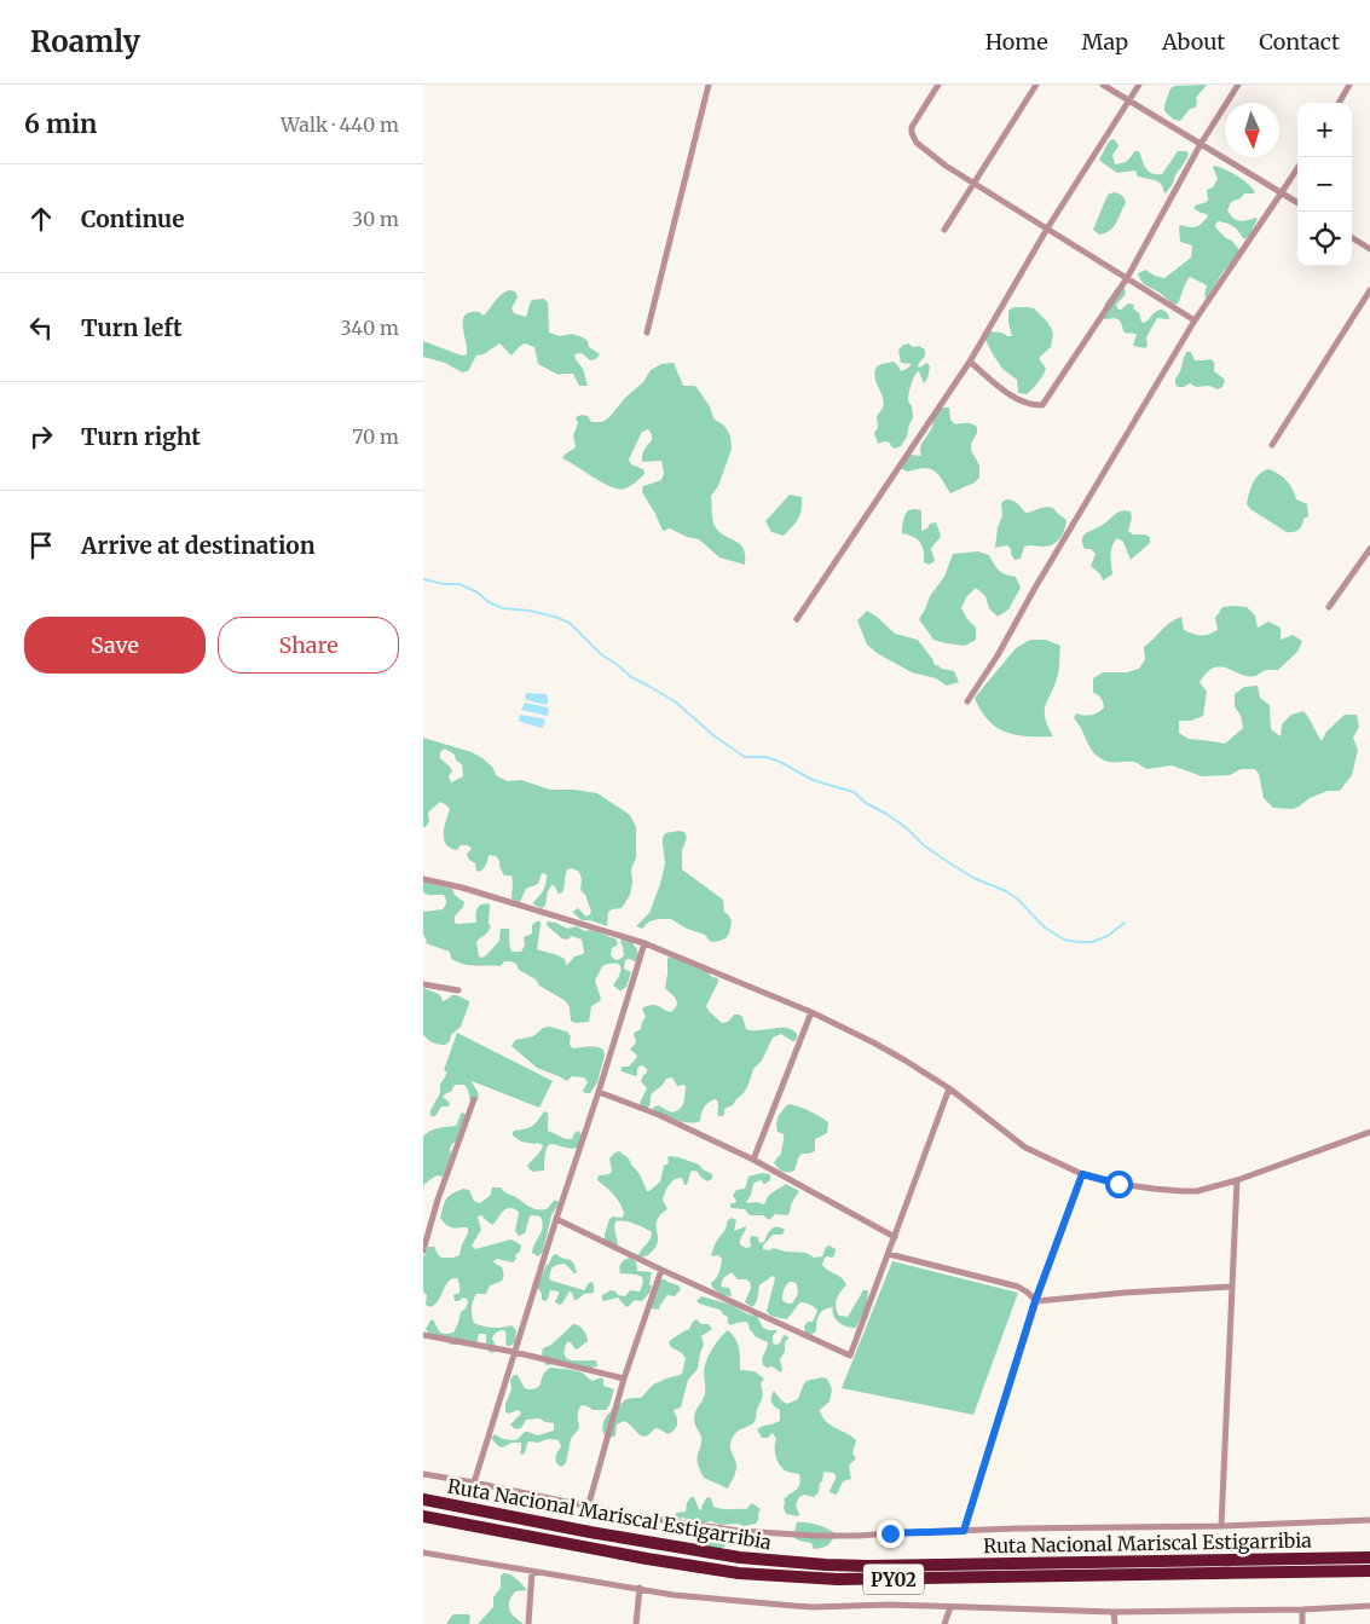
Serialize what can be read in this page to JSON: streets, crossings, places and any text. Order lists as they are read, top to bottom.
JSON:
{
  "streets": {
    "highway": ["Ruta Nacional Mariscal Estigarribia", "PY02"]
  },
  "north": "bottom",
  "page": {
    "header": "Roamly",
    "nav": [
      "Home",
      "Map",
      "About",
      "Contact"
    ],
    "heading": ["6 min", "Walk · 440 m"],
    "map_buttons": ["+", "−"],
    "list": [
      ["Continue", "30 m"],
      ["Turn left", "340 m"],
      ["Turn right", "70 m"],
      "Arrive at destination"
    ],
    "buttons": ["Save", "Share"]
  }
}
